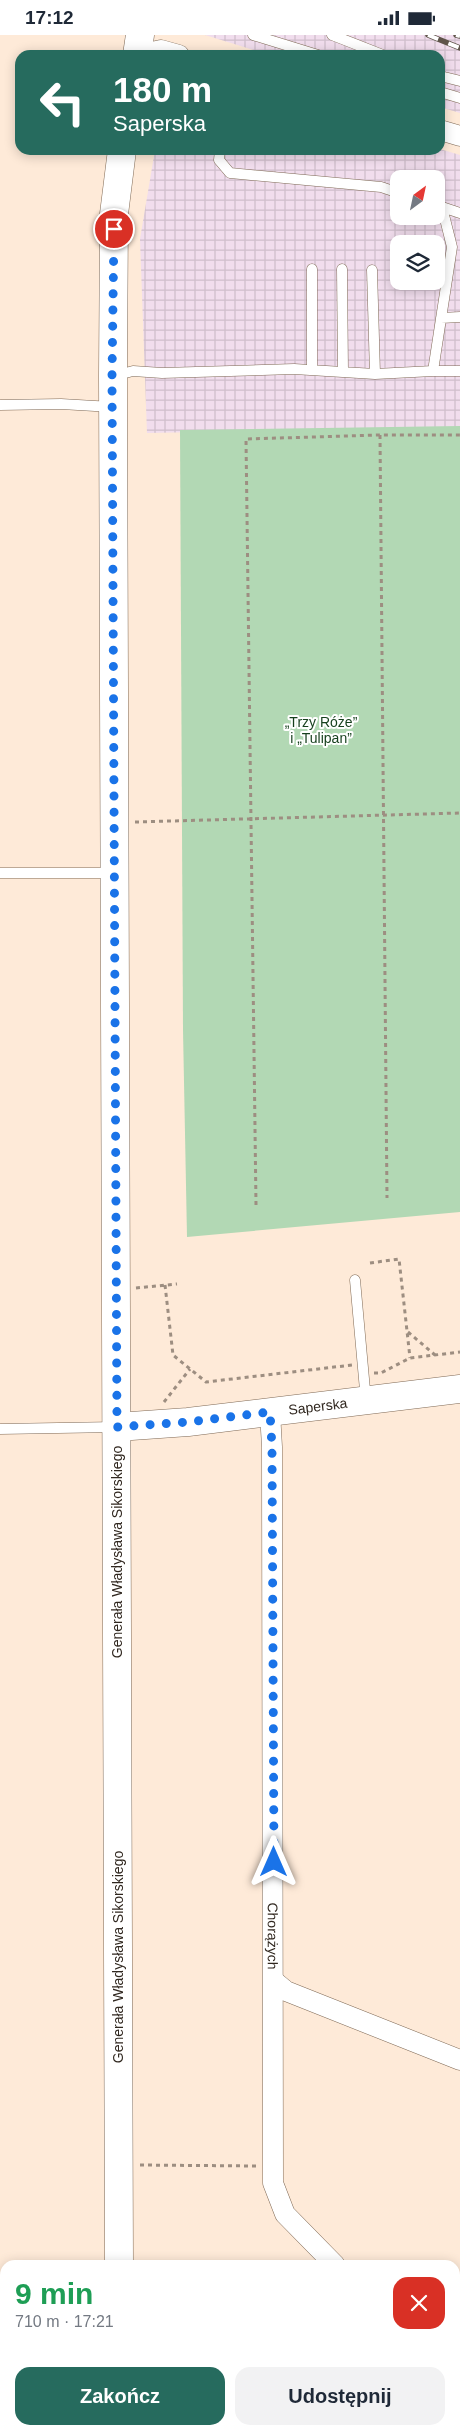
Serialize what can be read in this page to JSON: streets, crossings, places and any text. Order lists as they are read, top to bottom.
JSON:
{
  "streets": {
    "main road": ["Saperska", "Generała Władysława Sikorskiego"],
    "street": ["Chorążych"]
  },
  "crossings": [
    ["Saperska", "Generała Władysława Sikorskiego"],
    ["Saperska", "Chorążych"]
  ],
  "parks": ["„Trzy Róże” i „Tulipan”"],
  "north": "top right",
  "page": {
    "status": "17:12",
    "turn": ["180 m", "Saperska"],
    "heading": ["9 min", "710 m · 17:21"],
    "buttons": ["Zakończ", "Udostępnij"]
  }
}
